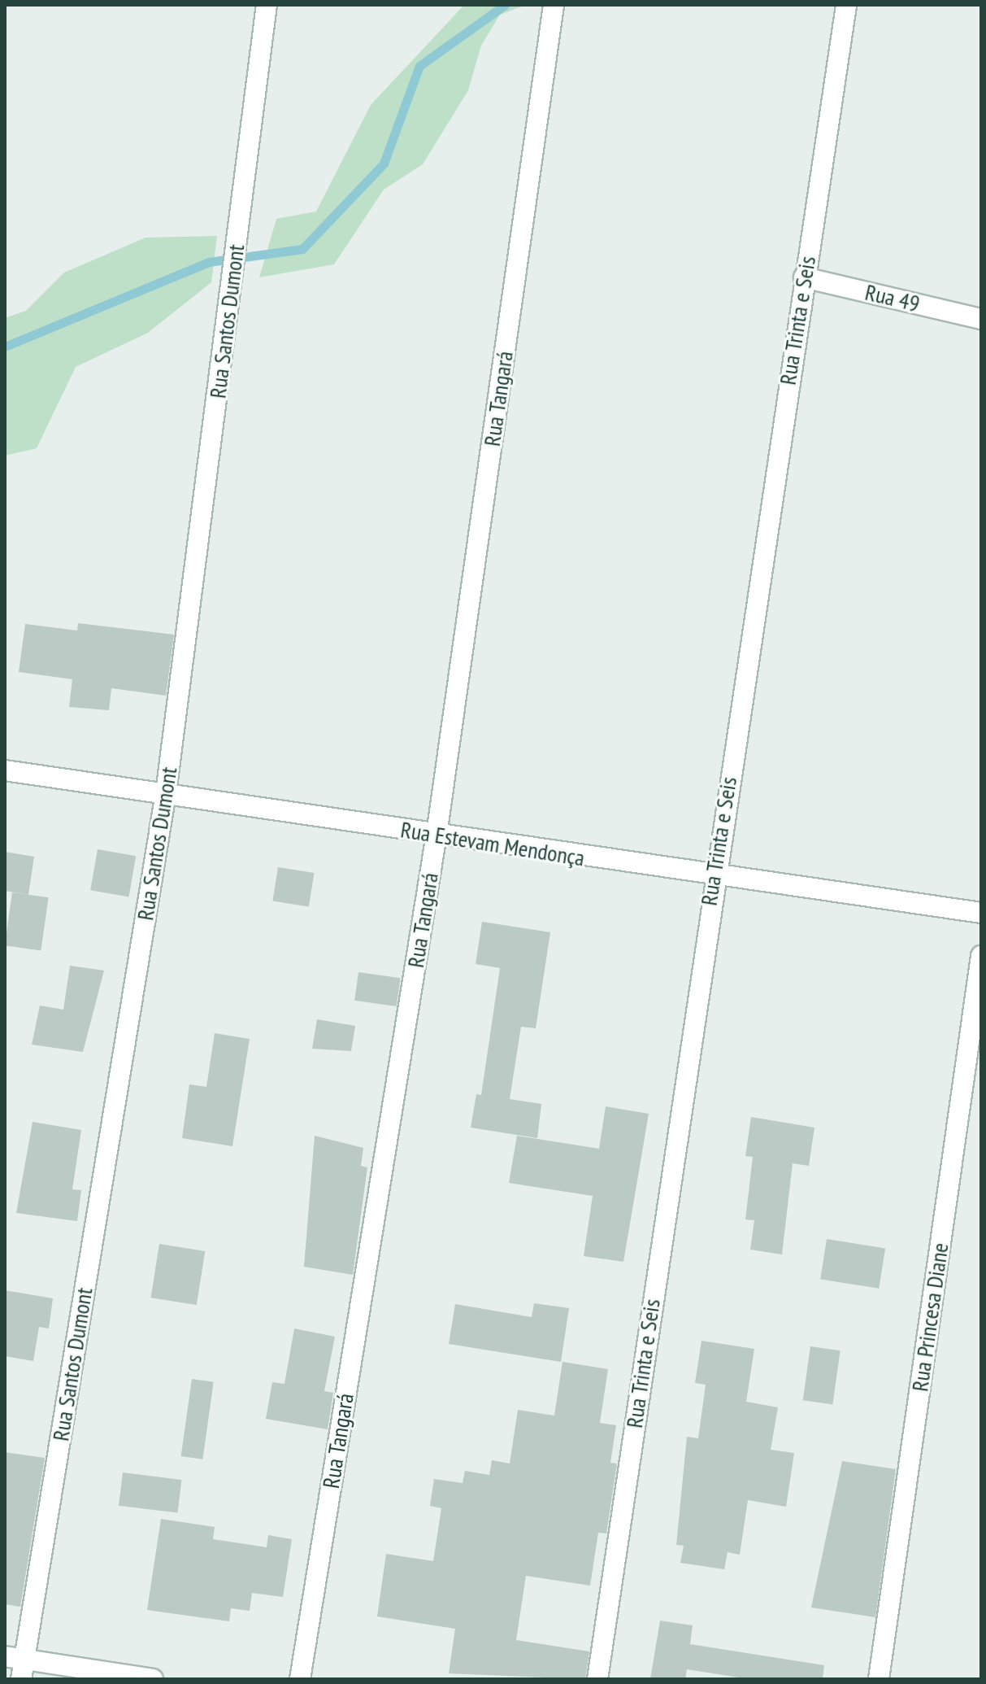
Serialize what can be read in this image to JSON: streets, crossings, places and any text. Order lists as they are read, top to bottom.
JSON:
{
  "streets": {
    "street": [
      "Rua 49",
      "Rua Trinta e Seis",
      "Rua Santos Dumont",
      "Rua Tangará",
      "Rua Estevam Mendonça",
      "Rua Princesa Diane"
    ]
  },
  "crossings": [
    ["Rua 49", "Rua Trinta e Seis"],
    ["Rua Trinta e Seis", "Rua Estevam Mendonça"],
    ["Rua Santos Dumont", "Rua Estevam Mendonça"],
    ["Rua Tangará", "Rua Estevam Mendonça"]
  ]
}
